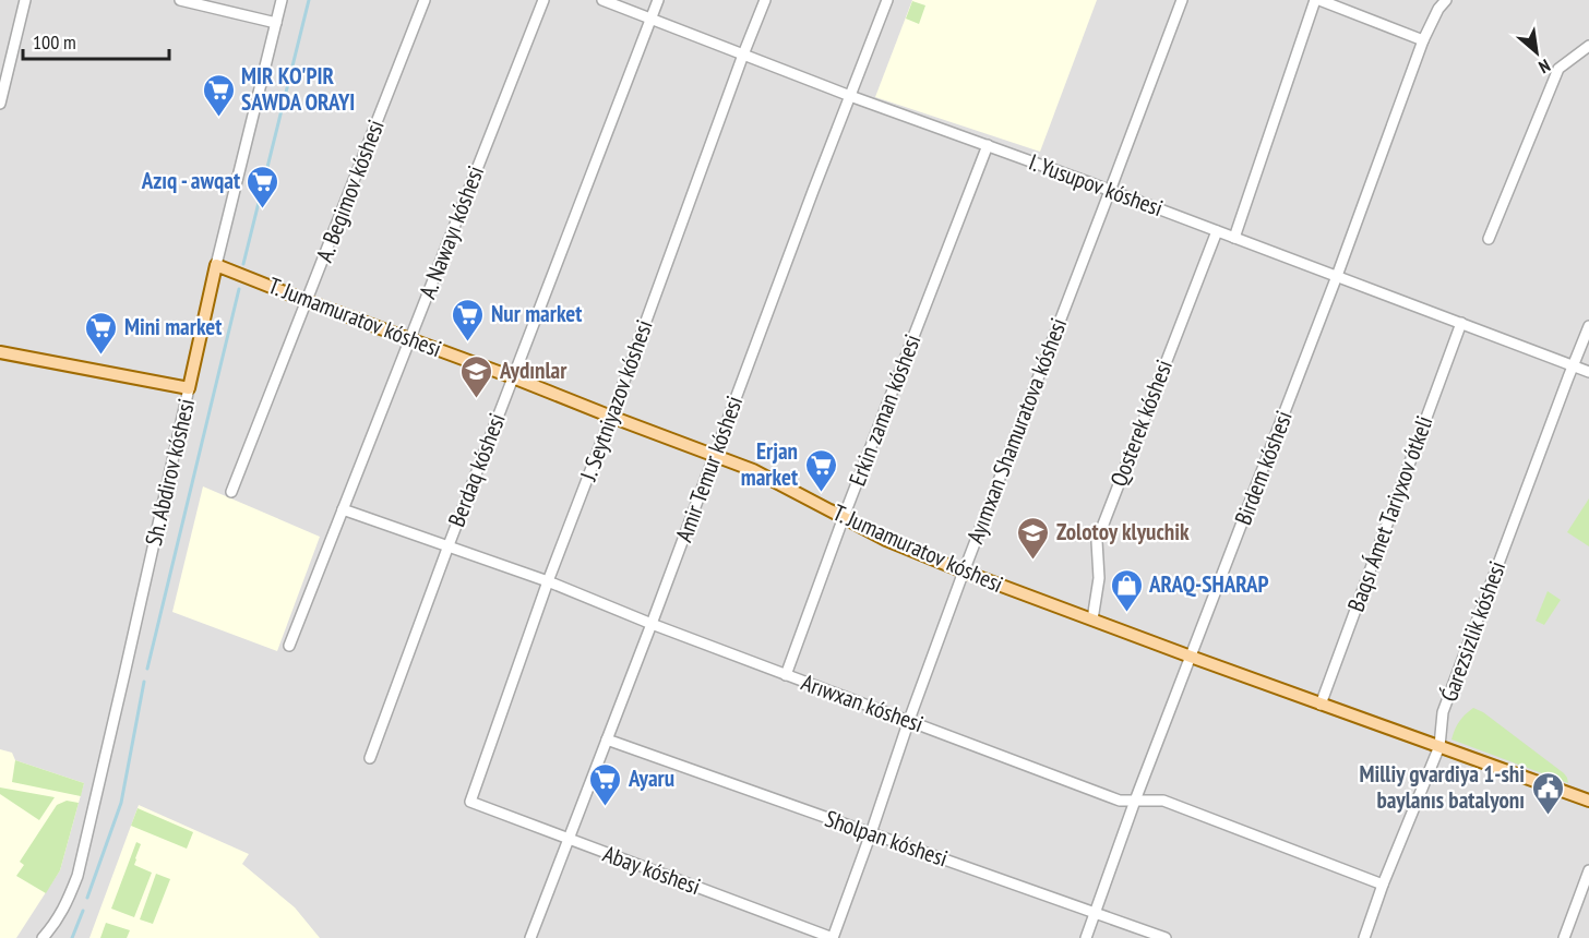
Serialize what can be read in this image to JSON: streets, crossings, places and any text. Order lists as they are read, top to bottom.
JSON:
{
  "streets": {
    "main road": ["T. Jumamuratov kóshesi", "Sh. Abdirov kóshesi"],
    "street": [
      "I. Yusupov kóshesi",
      "A. Begimov kóshesi",
      "A. Nawayı kóshesi",
      "J. Seytniyazov kóshesi",
      "Erkin zaman kóshesi",
      "Qosterek kóshesi",
      "Ayımxan Shamuratova kóshesi",
      "Birdem kóshesi",
      "Amir Temur kóshesi",
      "Berdaq kóshesi",
      "Baqsı Ámet Tariyxov ótkeli",
      "Ǵarezsizlik kóshesi",
      "Arıwxan kóshesi",
      "Sholpan kóshesi",
      "Abay kóshesi"
    ]
  },
  "crossings": [
    ["I. Yusupov kóshesi", "J. Seytniyazov kóshesi"],
    ["I. Yusupov kóshesi", "Erkin zaman kóshesi"],
    ["I. Yusupov kóshesi", "Qosterek kóshesi"],
    ["I. Yusupov kóshesi", "Ayımxan Shamuratova kóshesi"],
    ["I. Yusupov kóshesi", "Birdem kóshesi"],
    ["I. Yusupov kóshesi", "Amir Temur kóshesi"],
    ["I. Yusupov kóshesi", "Berdaq kóshesi"],
    ["I. Yusupov kóshesi", "Baqsı Ámet Tariyxov ótkeli"],
    ["I. Yusupov kóshesi", "Ǵarezsizlik kóshesi"],
    ["A. Begimov kóshesi", "T. Jumamuratov kóshesi"],
    ["A. Nawayı kóshesi", "T. Jumamuratov kóshesi"],
    ["A. Nawayı kóshesi", "Arıwxan kóshesi"],
    ["T. Jumamuratov kóshesi", "J. Seytniyazov kóshesi"],
    ["T. Jumamuratov kóshesi", "Erkin zaman kóshesi"],
    ["T. Jumamuratov kóshesi", "Qosterek kóshesi"],
    ["T. Jumamuratov kóshesi", "Ayımxan Shamuratova kóshesi"],
    ["T. Jumamuratov kóshesi", "Birdem kóshesi"],
    ["T. Jumamuratov kóshesi", "Amir Temur kóshesi"],
    ["T. Jumamuratov kóshesi", "Berdaq kóshesi"],
    ["T. Jumamuratov kóshesi", "Sh. Abdirov kóshesi"],
    ["T. Jumamuratov kóshesi", "Baqsı Ámet Tariyxov ótkeli"],
    ["T. Jumamuratov kóshesi", "Ǵarezsizlik kóshesi"],
    ["J. Seytniyazov kóshesi", "Arıwxan kóshesi"],
    ["J. Seytniyazov kóshesi", "Abay kóshesi"],
    ["Erkin zaman kóshesi", "Arıwxan kóshesi"],
    ["Ayımxan Shamuratova kóshesi", "Arıwxan kóshesi"],
    ["Ayımxan Shamuratova kóshesi", "Sholpan kóshesi"],
    ["Ayımxan Shamuratova kóshesi", "Abay kóshesi"],
    ["Birdem kóshesi", "Arıwxan kóshesi"],
    ["Birdem kóshesi", "Sholpan kóshesi"],
    ["Amir Temur kóshesi", "Arıwxan kóshesi"],
    ["Amir Temur kóshesi", "Sholpan kóshesi"],
    ["Amir Temur kóshesi", "Abay kóshesi"],
    ["Berdaq kóshesi", "Arıwxan kóshesi"],
    ["Ǵarezsizlik kóshesi", "Arıwxan kóshesi"]
  ],
  "places": {
    "supermarket": [
      "MIR KO'PIR SAWDA ORAYI",
      "Azıq - awqat",
      "Nur market",
      "Mini market",
      "Erjan market",
      "Ayaru"
    ],
    "school or university": ["Aydınlar", "Zolotoy klyuchik"],
    "shop": ["ARAQ-SHARAP"],
    "public building": ["Milliy gvardiya 1-shi baylanıs batalyonı"]
  },
  "scale_bar": "100 m",
  "north": "bottom right"
}
